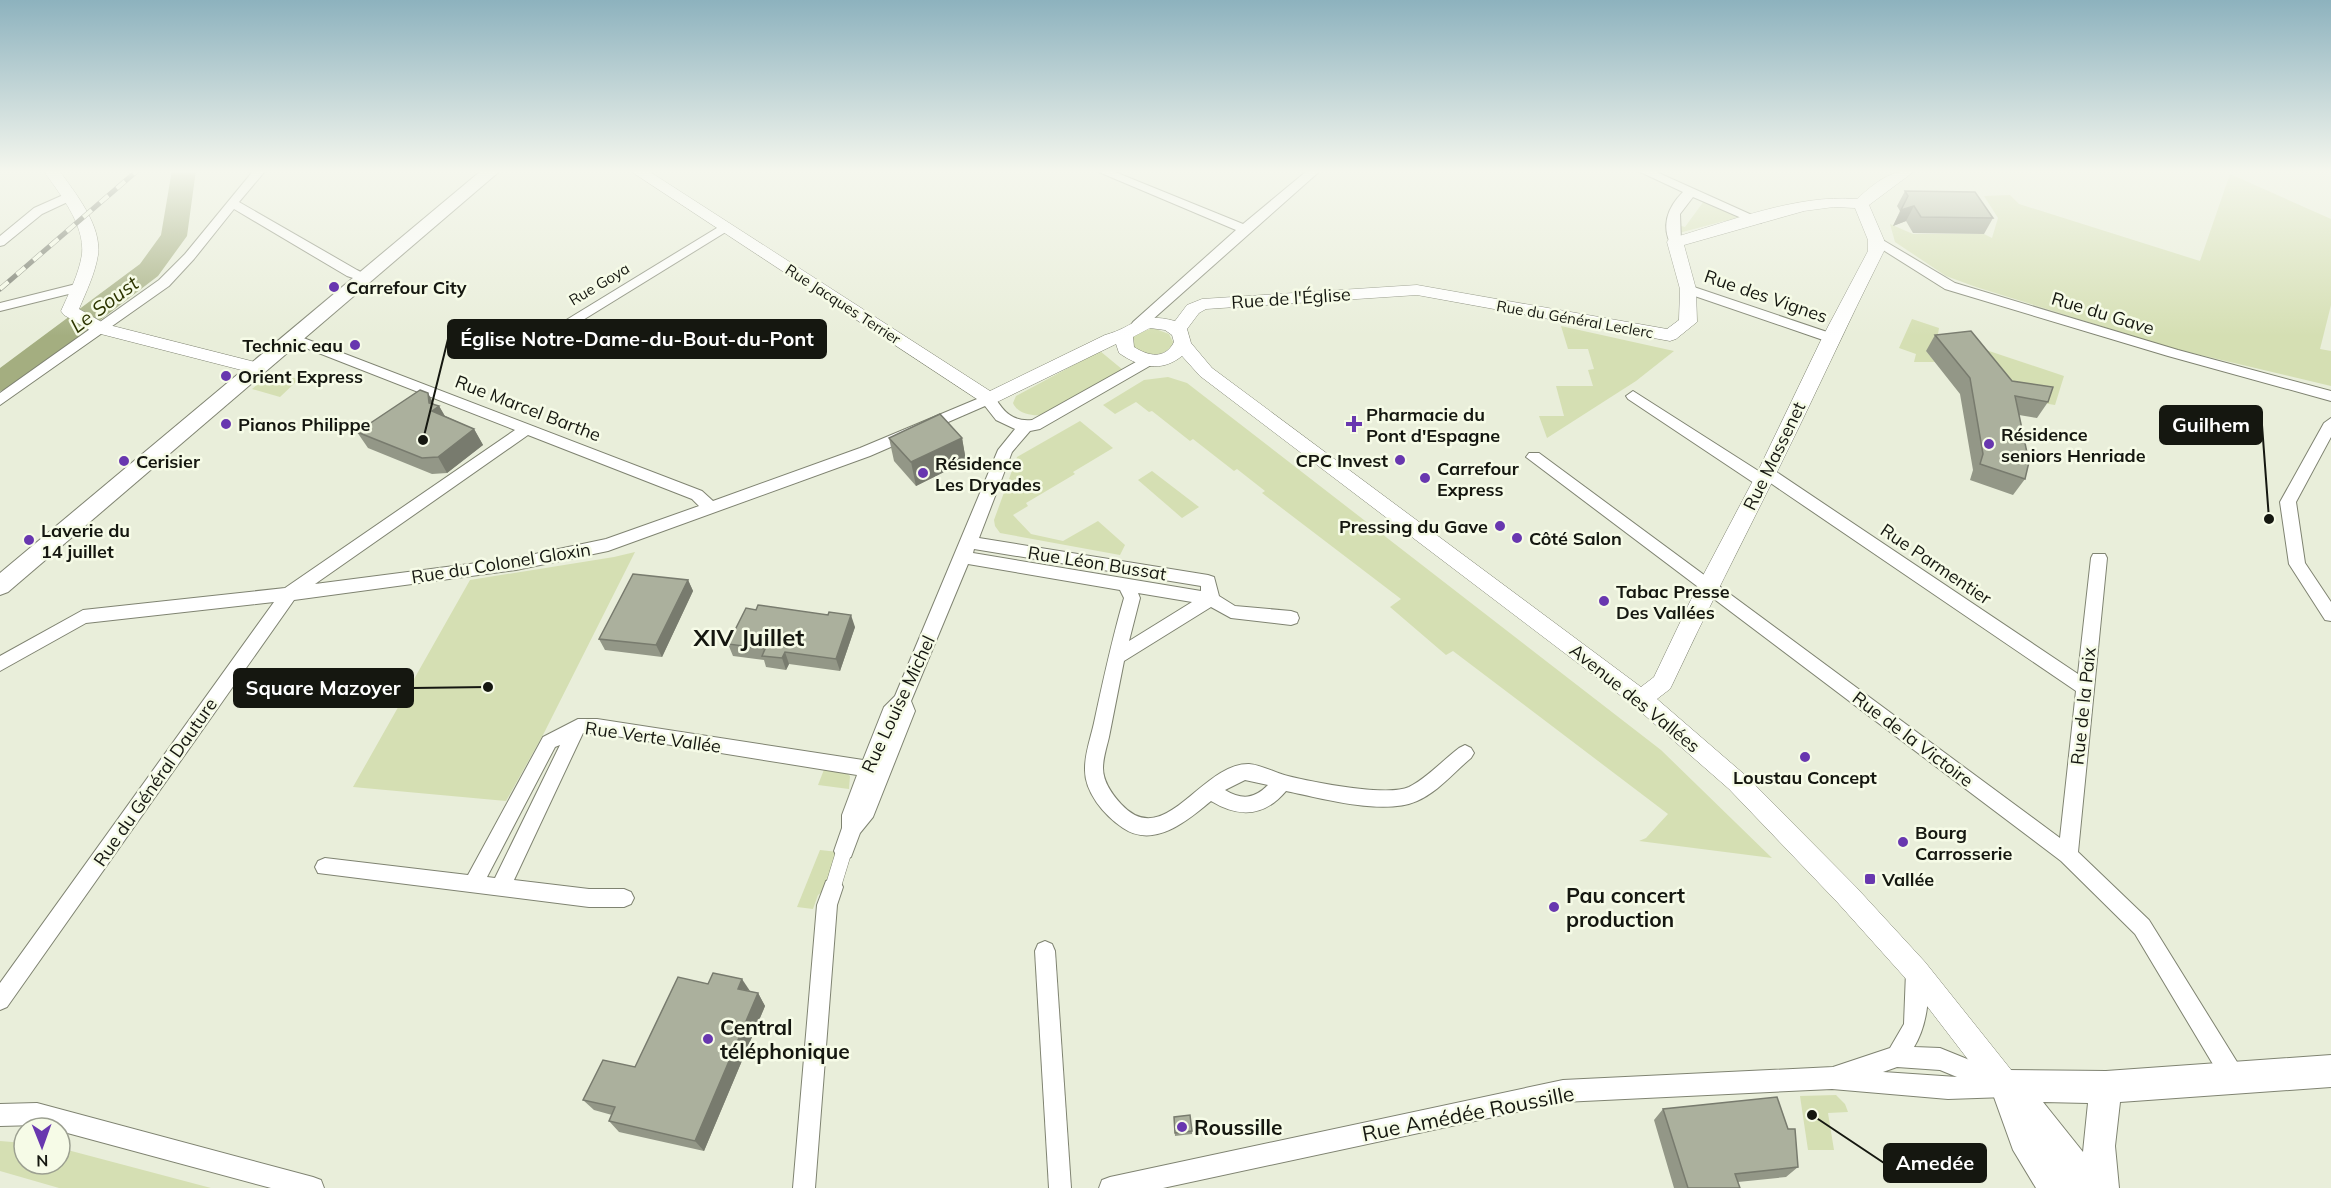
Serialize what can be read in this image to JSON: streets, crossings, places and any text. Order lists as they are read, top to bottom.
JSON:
{
  "streets": {
    "main road": ["Avenue des Vallées"],
    "street": [
      "Rue Goya",
      "Rue des Vignes",
      "Rue de l'Église",
      "Rue Jacques Terrier",
      "Rue du Gave",
      "Rue du Général Leclerc",
      "Rue Marcel Barthe",
      "Rue Massenet",
      "Rue du Colonel Gloxin",
      "Rue Léon Bussat",
      "Rue Parmentier",
      "Rue Louise Michel",
      "Rue de la Paix",
      "Rue Verte Vallée",
      "Rue de la Victoire",
      "Rue du Général Dauture",
      "Rue Amédée Roussille"
    ]
  },
  "crossings": [
    ["Rue Goya", "Rue Jacques Terrier"],
    ["Rue des Vignes", "Rue du Général Leclerc"],
    ["Rue des Vignes", "Rue Massenet"],
    ["Rue de l'Église", "Rue du Général Leclerc"],
    ["Rue de l'Église", "Avenue des Vallées"],
    ["Rue Jacques Terrier", "Rue du Colonel Gloxin"],
    ["Rue du Gave", "Rue Massenet"],
    ["Rue Marcel Barthe", "Rue du Colonel Gloxin"],
    ["Rue Marcel Barthe", "Rue du Général Dauture"],
    ["Rue Massenet", "Rue Parmentier"],
    ["Rue Massenet", "Avenue des Vallées"],
    ["Rue Massenet", "Rue de la Victoire"],
    ["Rue du Colonel Gloxin", "Avenue des Vallées"],
    ["Rue du Colonel Gloxin", "Rue du Général Dauture"],
    ["Rue Léon Bussat", "Rue Louise Michel"],
    ["Rue Parmentier", "Rue de la Paix"],
    ["Avenue des Vallées", "Rue Amédée Roussille"],
    ["Rue Louise Michel", "Rue Verte Vallée"],
    ["Rue de la Paix", "Rue de la Victoire"]
  ],
  "districts": ["XIV Juillet"],
  "water": ["Le Soust"],
  "places": {
    "other": [
      "Carrefour City",
      "Technic eau",
      "Orient Express",
      "Pianos Philippe",
      "Église Notre-Dame-du-Bout-du-Pont",
      "Résidence seniors Henriade",
      "CPC Invest",
      "Cerisier",
      "Résidence Les Dryades",
      "Carrefour Express",
      "Guilhem",
      "Pressing du Gave",
      "Côté Salon",
      "Laverie du 14 juillet",
      "Tabac Presse Des Vallées",
      "Square Mazoyer",
      "Loustau Concept",
      "Bourg Carrosserie",
      "Pau concert production",
      "Central téléphonique",
      "Amedée",
      "Roussille"
    ],
    "health": ["Pharmacie du Pont d'Espagne"],
    "transit": ["Vallée"]
  },
  "north": "bottom"
}
